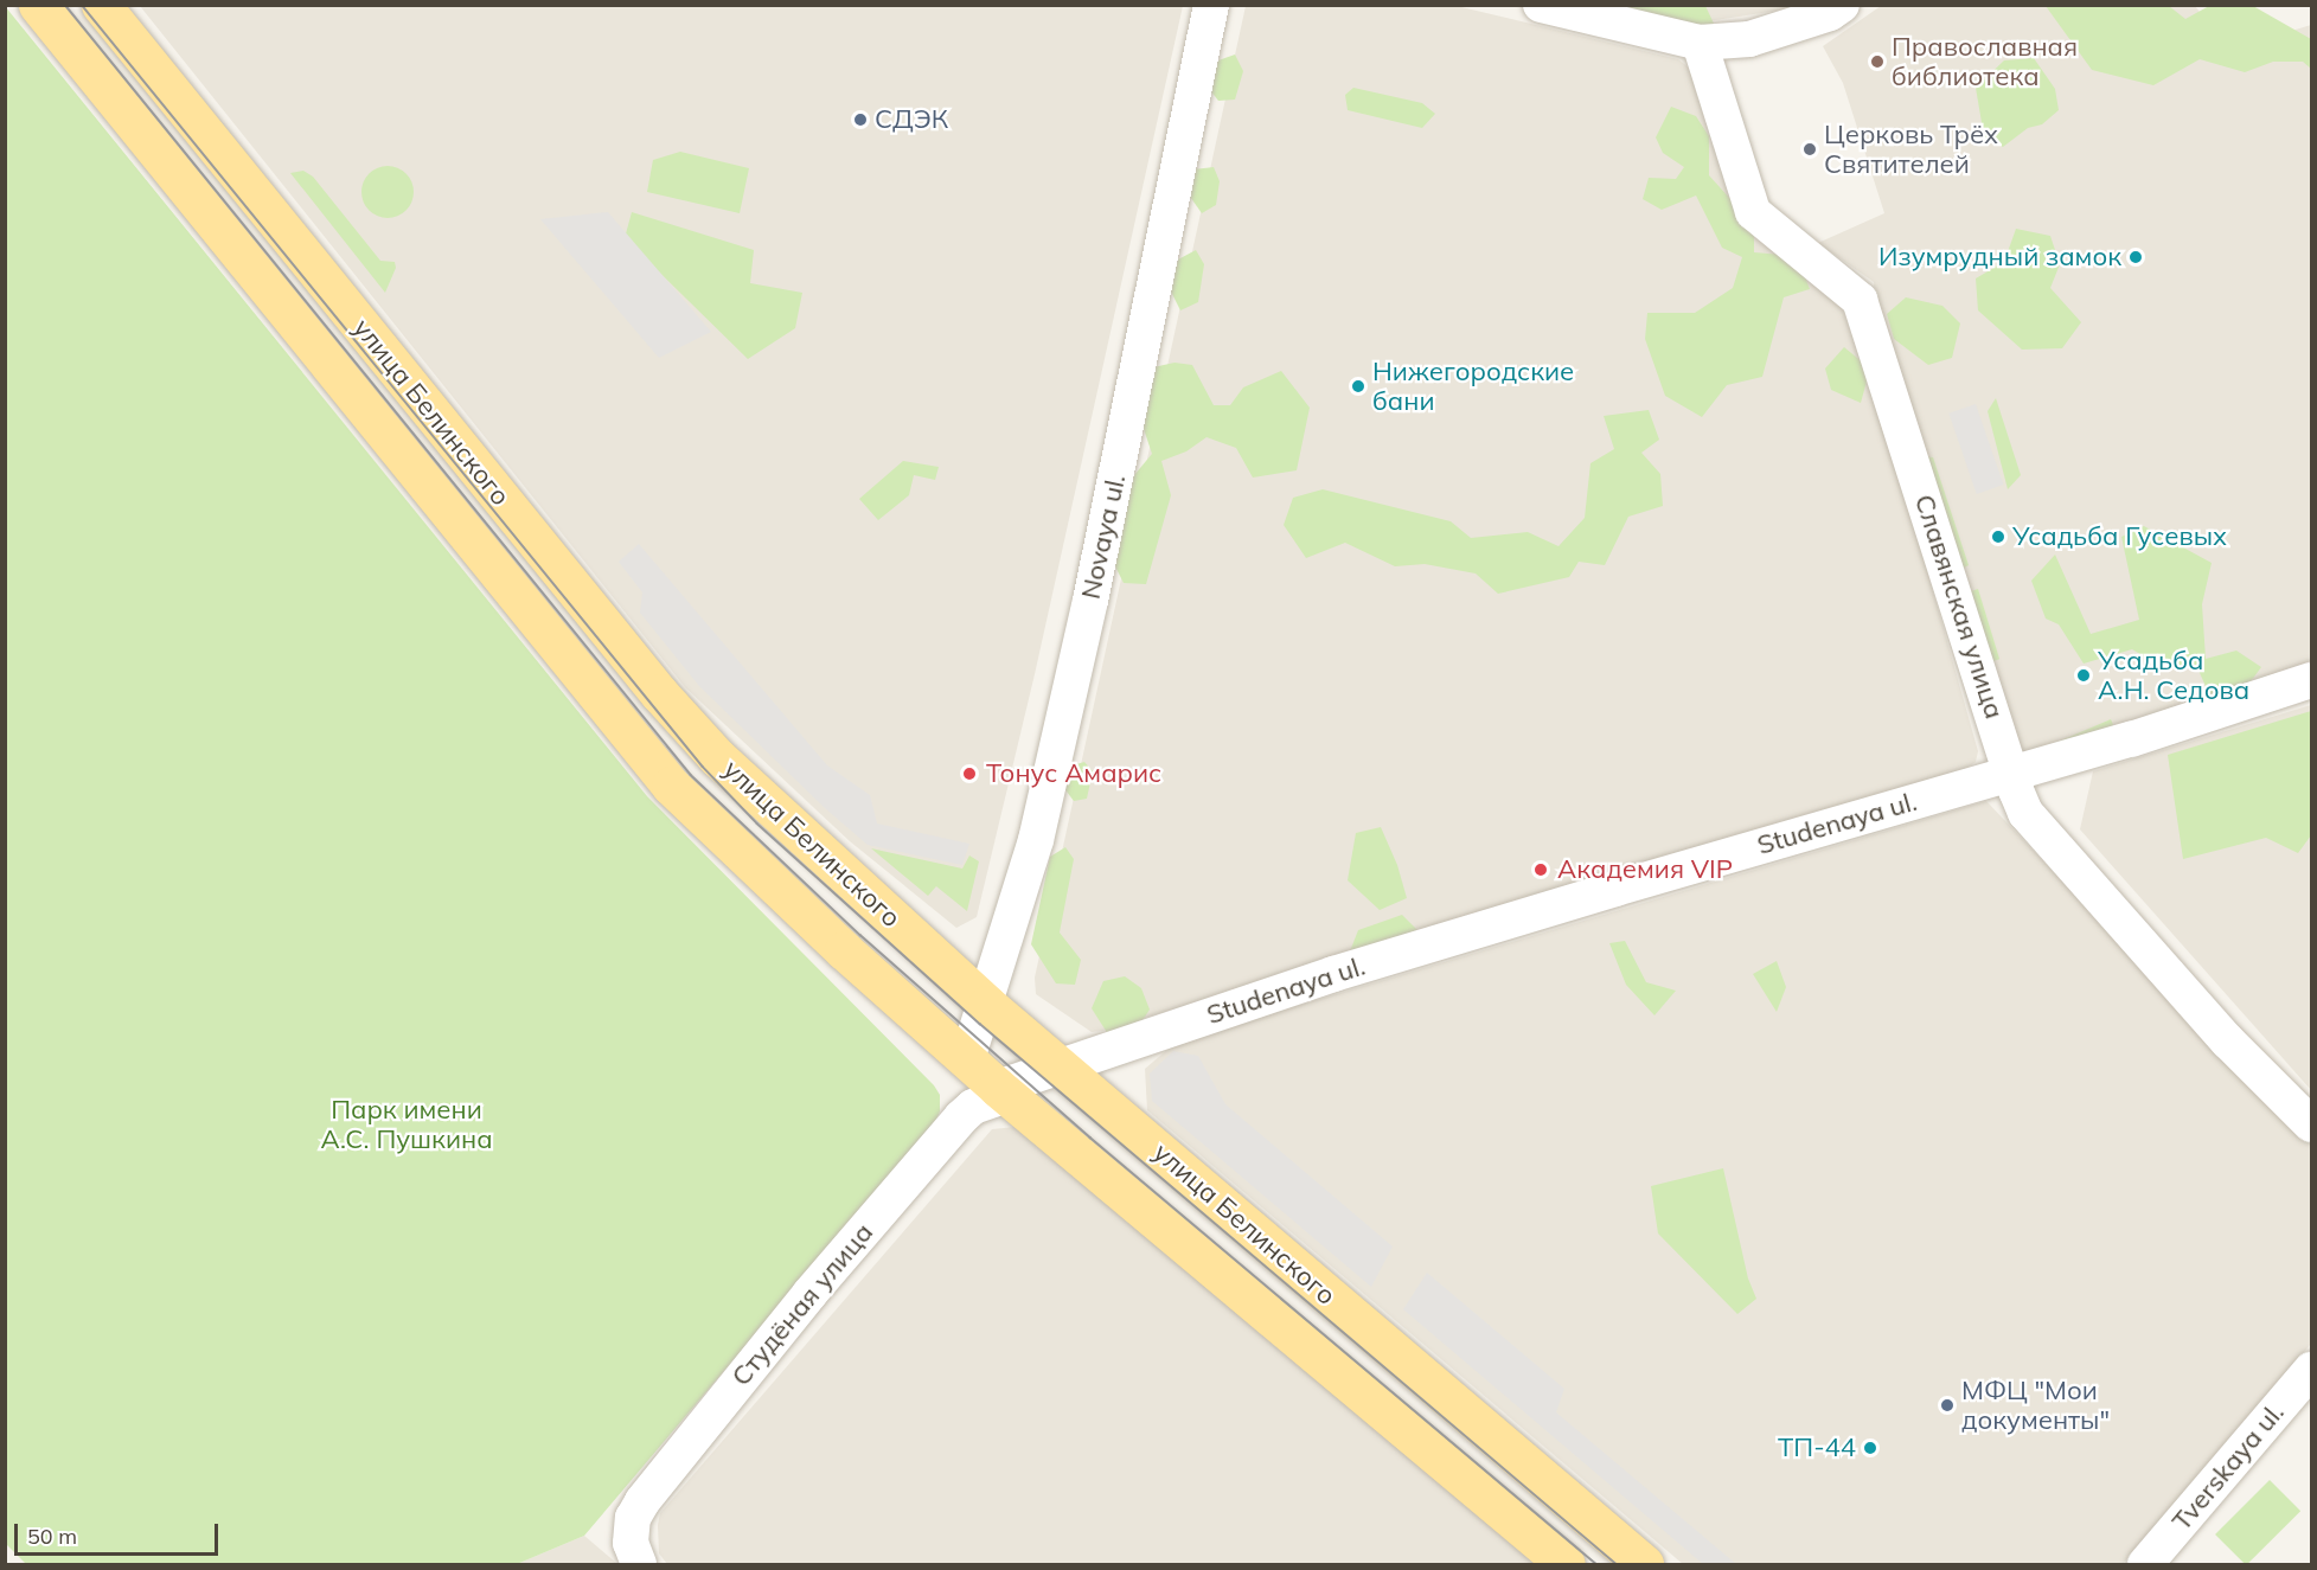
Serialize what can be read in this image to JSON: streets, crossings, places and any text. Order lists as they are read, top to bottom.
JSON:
{
  "streets": {
    "main road": ["улица Белинского"],
    "street": [
      "Novaya ul.",
      "Славянская улица",
      "Studenaya ul.",
      "Студёная улица",
      "Tverskaya ul."
    ]
  },
  "crossings": [
    ["улица Белинского", "Novaya ul."],
    ["улица Белинского", "Studenaya ul."],
    ["улица Белинского", "Студёная улица"],
    ["Славянская улица", "Studenaya ul."],
    ["Studenaya ul.", "Студёная улица"]
  ],
  "parks": ["Парк имени А.С. Пушкина"],
  "places": [
    "Православная библиотека",
    "СДЭК",
    "Церковь Трёх Святителей",
    "Изумрудный замок",
    "Нижегородские бани",
    "Усадьба Гусевых",
    "Усадьба А.Н. Седова",
    "Тонус Амарис",
    "Академия VIP",
    "МФЦ \"Мои документы\"",
    "ТП-44"
  ],
  "scale_bar": "50 m"
}
